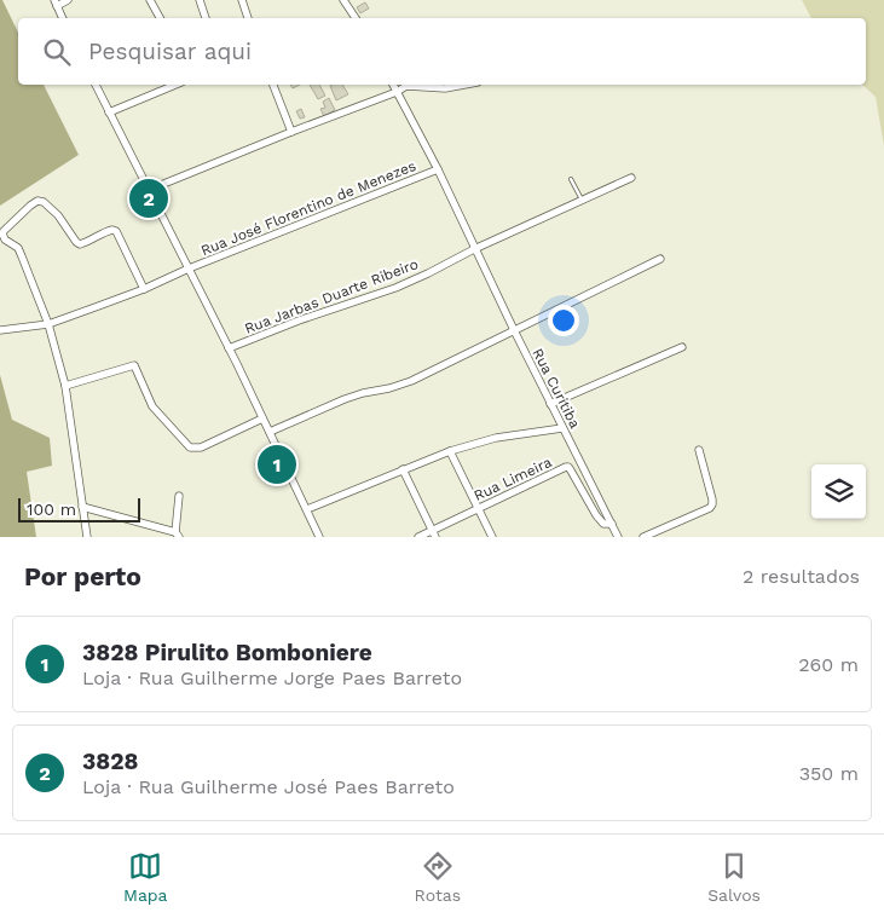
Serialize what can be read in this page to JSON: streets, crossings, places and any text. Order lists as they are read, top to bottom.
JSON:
{
  "streets": {
    "street": [
      "Rua José Florentino de Menezes",
      "Rua Jarbas Duarte Ribeiro",
      "Rua Curitiba",
      "Rua Limeira"
    ]
  },
  "crossings": [
    ["Rua José Florentino de Menezes", "Rua Curitiba"],
    ["Rua Jarbas Duarte Ribeiro", "Rua Curitiba"],
    ["Rua Curitiba", "Rua Limeira"]
  ],
  "scale_bar": "100 m",
  "page": {
    "search": "Pesquisar aqui",
    "pins": ["2", "1"],
    "scale": "100 m",
    "heading": ["Por perto", "2 resultados"],
    "list": [
      {
        "mark": "1",
        "name": "3828 Pirulito Bomboniere",
        "note": "Loja · Rua Guilherme Jorge Paes Barreto",
        "value": "260 m"
      },
      {
        "mark": "2",
        "name": "3828",
        "note": "Loja · Rua Guilherme José Paes Barreto",
        "value": "350 m"
      }
    ],
    "nav": ["Mapa", "Rotas", "Salvos"]
  }
}
